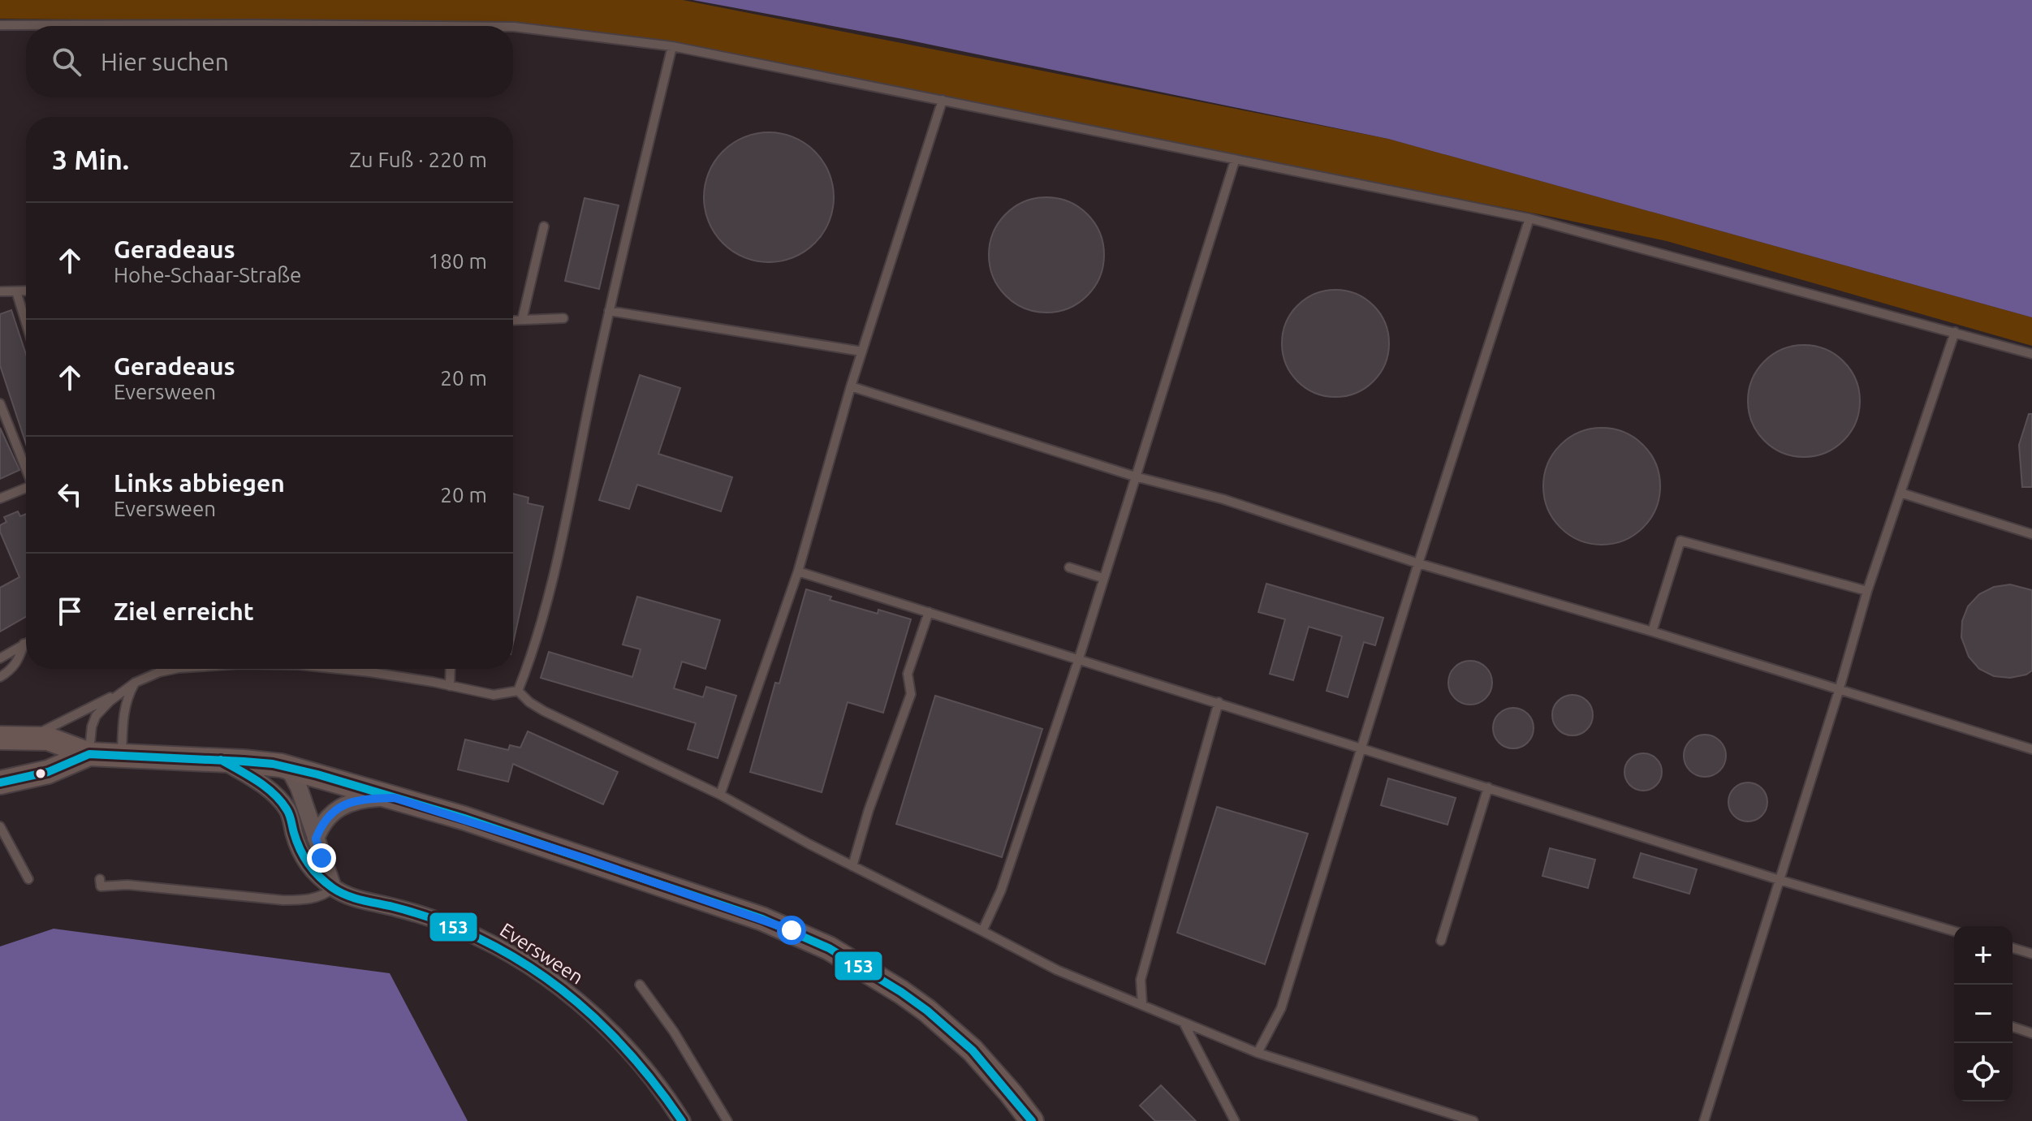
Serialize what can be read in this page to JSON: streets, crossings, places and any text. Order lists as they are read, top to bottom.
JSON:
{
  "streets": {
    "street": ["Eversween"]
  },
  "lines": ["transit line 153"],
  "page": {
    "search": "Hier suchen",
    "heading": ["3 Min.", "Zu Fuß · 220 m"],
    "list": [
      ["Geradeaus", "Hohe-Schaar-Straße", "180 m"],
      ["Geradeaus", "Eversween", "20 m"],
      ["Links abbiegen", "Eversween", "20 m"],
      "Ziel erreicht"
    ],
    "map_buttons": ["+", "−"]
  }
}
